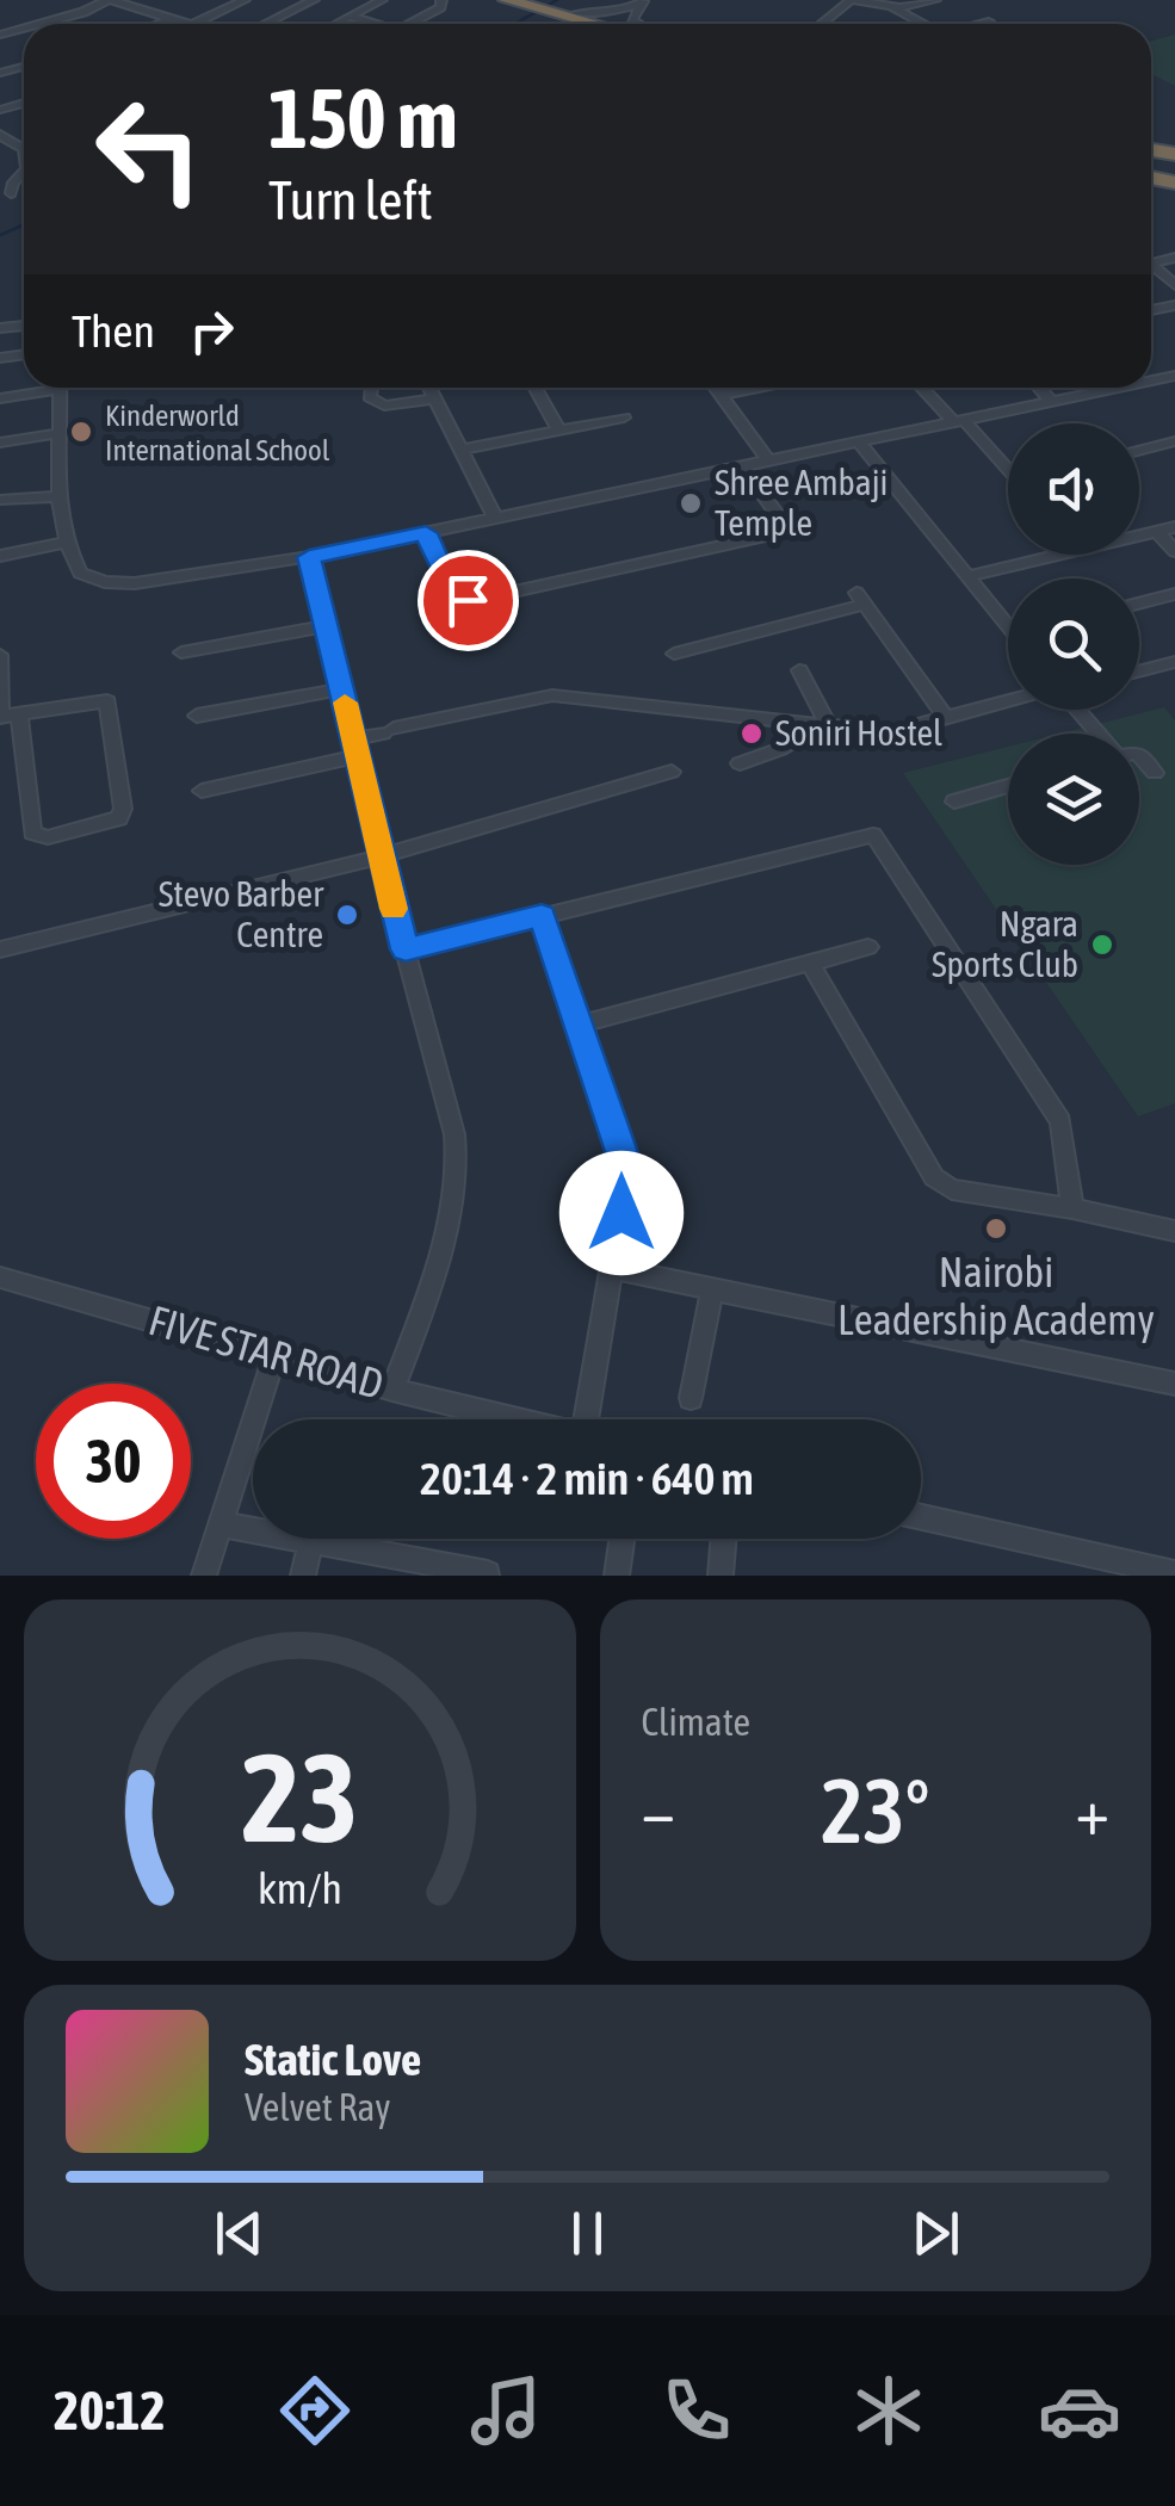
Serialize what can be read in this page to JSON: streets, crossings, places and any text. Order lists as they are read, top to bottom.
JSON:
{
  "streets": {
    "street": ["FIVE STAR ROAD"]
  },
  "places": [
    "Kinderworld International School",
    "Shree Ambaji Temple",
    "Soniri Hostel",
    "Stevo Barber Centre",
    "Ngara Sports Club",
    "Nairobi Leadership Academy"
  ],
  "page": {
    "turn": ["150 m", "Turn left"],
    "then": "Then",
    "limit": "30",
    "trip": "20:14 · 2 min · 640 m",
    "tile": "Climate",
    "heat": ["−", "23°", "+"],
    "song": ["Static Love", "Velvet Ray"],
    "tabs": "20:12",
    "gauge": ["23", "km/h"]
  }
}
